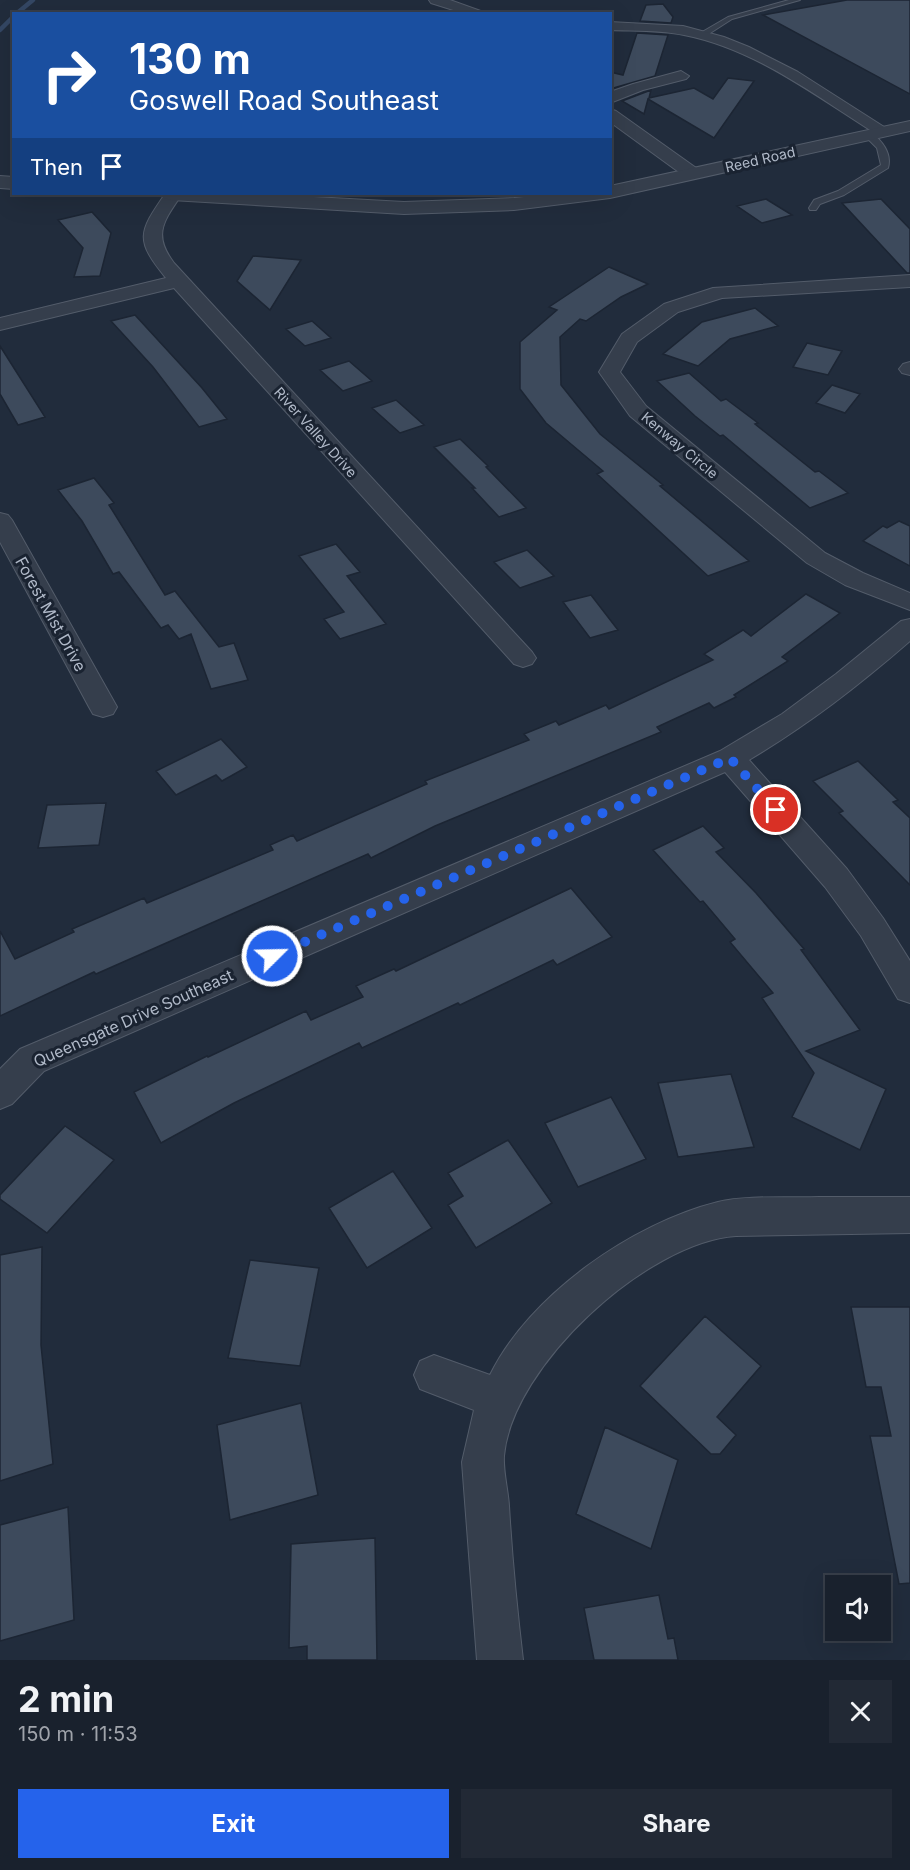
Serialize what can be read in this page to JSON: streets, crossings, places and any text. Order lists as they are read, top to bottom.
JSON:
{
  "streets": {
    "street": [
      "Reed Road",
      "River Valley Drive",
      "Kenway Circle",
      "Forest Mist Drive",
      "Queensgate Drive Southeast"
    ]
  },
  "page": {
    "turn": ["130 m", "Goswell Road Southeast"],
    "then": "Then",
    "heading": ["2 min", "150 m · 11:53"],
    "buttons": ["Exit", "Share"]
  }
}
